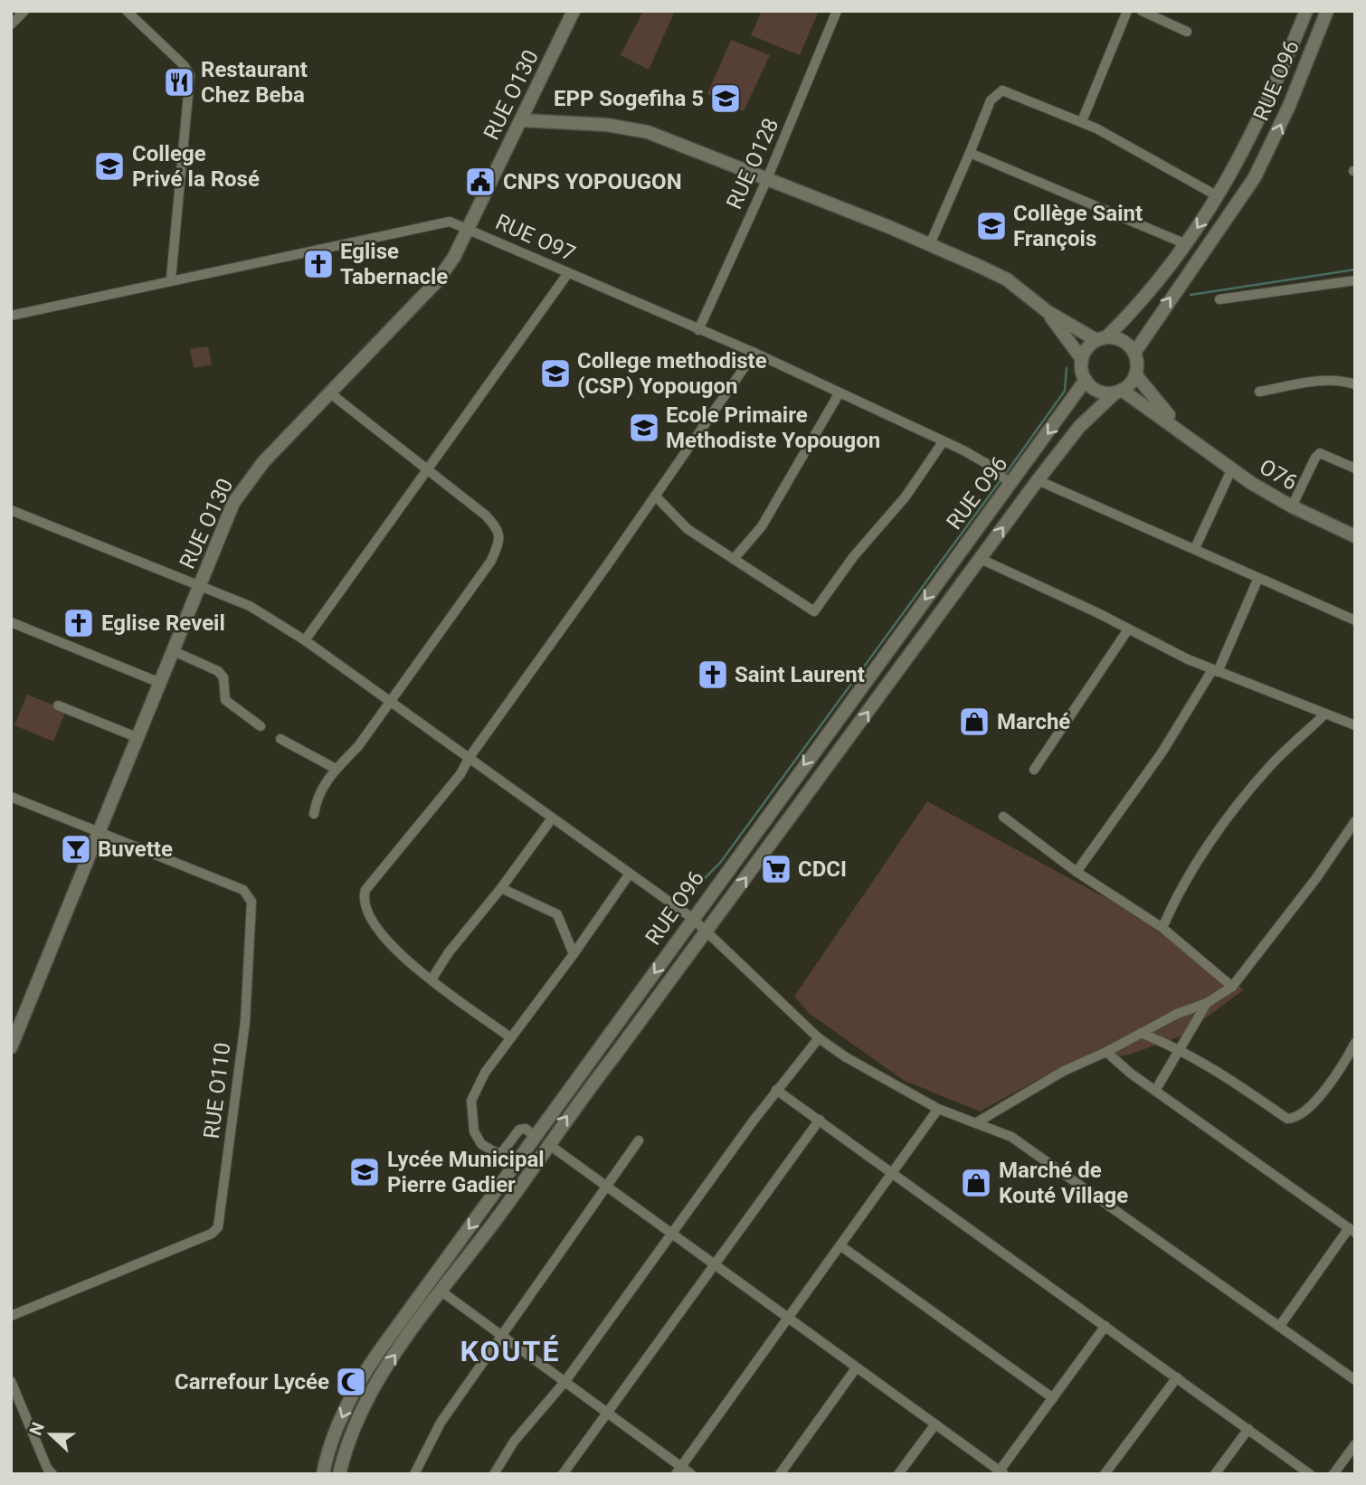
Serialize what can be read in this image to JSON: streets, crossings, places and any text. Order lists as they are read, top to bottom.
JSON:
{
  "streets": {
    "main road": ["RUE O96", "RUE O130", "O76"],
    "street": ["RUE O128", "RUE O97", "RUE O110"]
  },
  "crossings": [
    ["RUE O96", "RUE O97"],
    ["RUE O130", "RUE O97"],
    ["RUE O130", "RUE O110"],
    ["RUE O128", "RUE O97"]
  ],
  "districts": ["KOUTÉ"],
  "places": {
    "restaurant": ["Restaurant Chez Beba"],
    "school or university": [
      "EPP Sogefiha 5",
      "College Privé la Rosé",
      "Collège Saint François",
      "College methodiste (CSP) Yopougon",
      "Ecole Primaire Methodiste Yopougon",
      "Lycée Municipal Pierre Gadier"
    ],
    "public building": ["CNPS YOPOUGON"],
    "church": ["Eglise Tabernacle", "Eglise Reveil", "Saint Laurent"],
    "shop": ["Marché", "Marché de Kouté Village"],
    "bar": ["Buvette"],
    "supermarket": ["CDCI"],
    "mosque": ["Carrefour Lycée"]
  },
  "north": "left"
}
